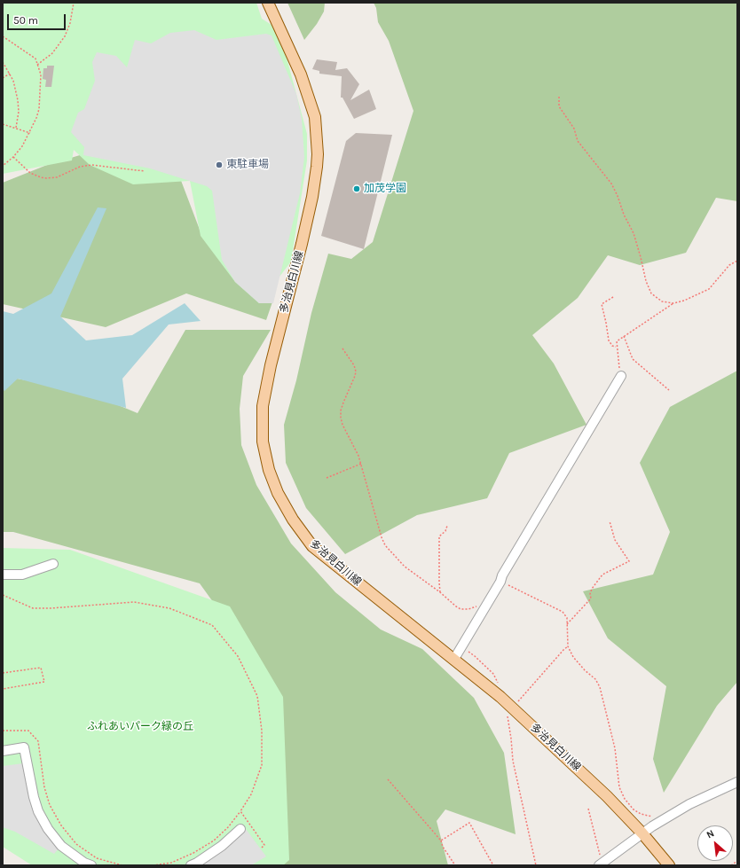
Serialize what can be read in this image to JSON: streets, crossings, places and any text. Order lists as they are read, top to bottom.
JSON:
{
  "streets": {
    "main road": ["多治見白川線"]
  },
  "parks": ["ふれあいパーク緑の丘"],
  "places": ["東駐車場", "加茂学園"],
  "scale_bar": "50 m",
  "north": "top left"
}
